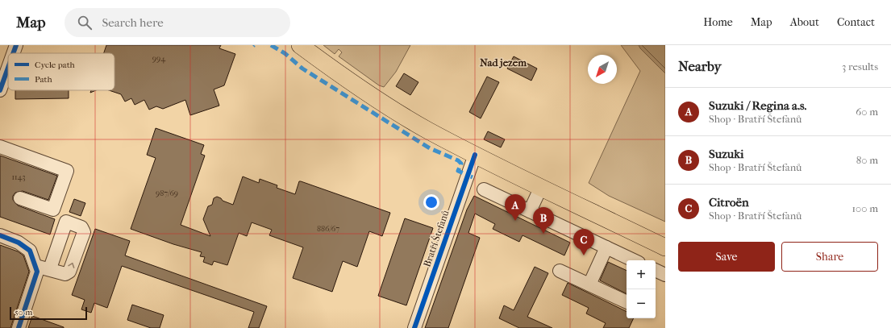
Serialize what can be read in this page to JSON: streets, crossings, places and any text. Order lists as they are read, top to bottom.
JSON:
{
  "streets": {
    "street": ["Bratří Štefanů"]
  },
  "districts": ["Nad jezem"],
  "house_numbers": [
    "994",
    "1143",
    "987/69",
    "886/67"
  ],
  "legend": ["Cycle path", "Path"],
  "scale_bar": "50 m",
  "north": "bottom left",
  "page": {
    "header": "Map",
    "search": "Search here",
    "nav": [
      "Home",
      "Map",
      "About",
      "Contact"
    ],
    "heading": ["Nearby", "3 results"],
    "list": [
      {
        "mark": "A",
        "name": "Suzuki / Regina a.s.",
        "note": "Shop · Bratří Štefanů",
        "value": "60 m"
      },
      {
        "mark": "B",
        "name": "Suzuki",
        "note": "Shop · Bratří Štefanů",
        "value": "80 m"
      },
      {
        "mark": "C",
        "name": "Citroën",
        "note": "Shop · Bratří Štefanů",
        "value": "100 m"
      }
    ],
    "pins": ["A", "B", "C"],
    "buttons": ["Save", "Share"],
    "map_buttons": ["+", "−"],
    "scale": "50 m"
  }
}
